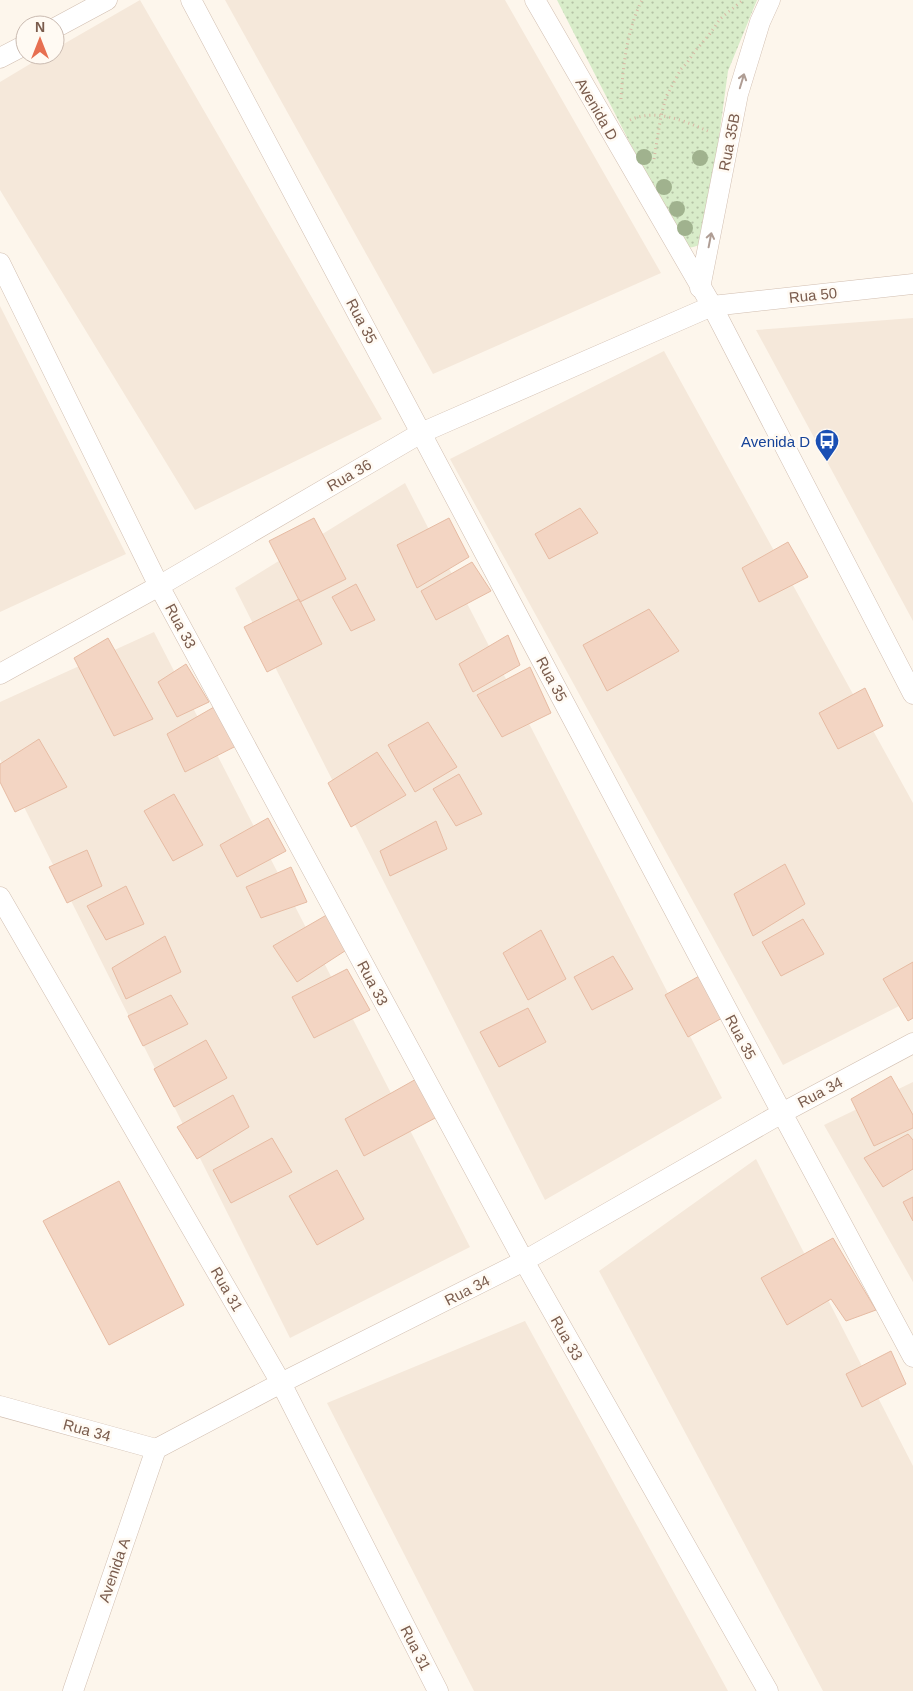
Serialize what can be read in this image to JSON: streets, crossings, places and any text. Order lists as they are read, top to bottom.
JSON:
{
  "streets": {
    "street": [
      "Avenida D",
      "Rua 35B",
      "Rua 50",
      "Rua 35",
      "Rua 36",
      "Rua 33",
      "Rua 34",
      "Rua 31",
      "Avenida A"
    ]
  },
  "crossings": [
    ["Avenida D", "Rua 35B"],
    ["Avenida D", "Rua 50"],
    ["Avenida D", "Rua 36"],
    ["Rua 50", "Rua 36"],
    ["Rua 35", "Rua 36"],
    ["Rua 35", "Rua 34"],
    ["Rua 36", "Rua 33"],
    ["Rua 33", "Rua 34"],
    ["Rua 34", "Rua 31"],
    ["Rua 34", "Avenida A"]
  ],
  "one_way": ["Rua 35B"],
  "places": {
    "bus stop": ["Avenida D"]
  },
  "north": "top"
}
